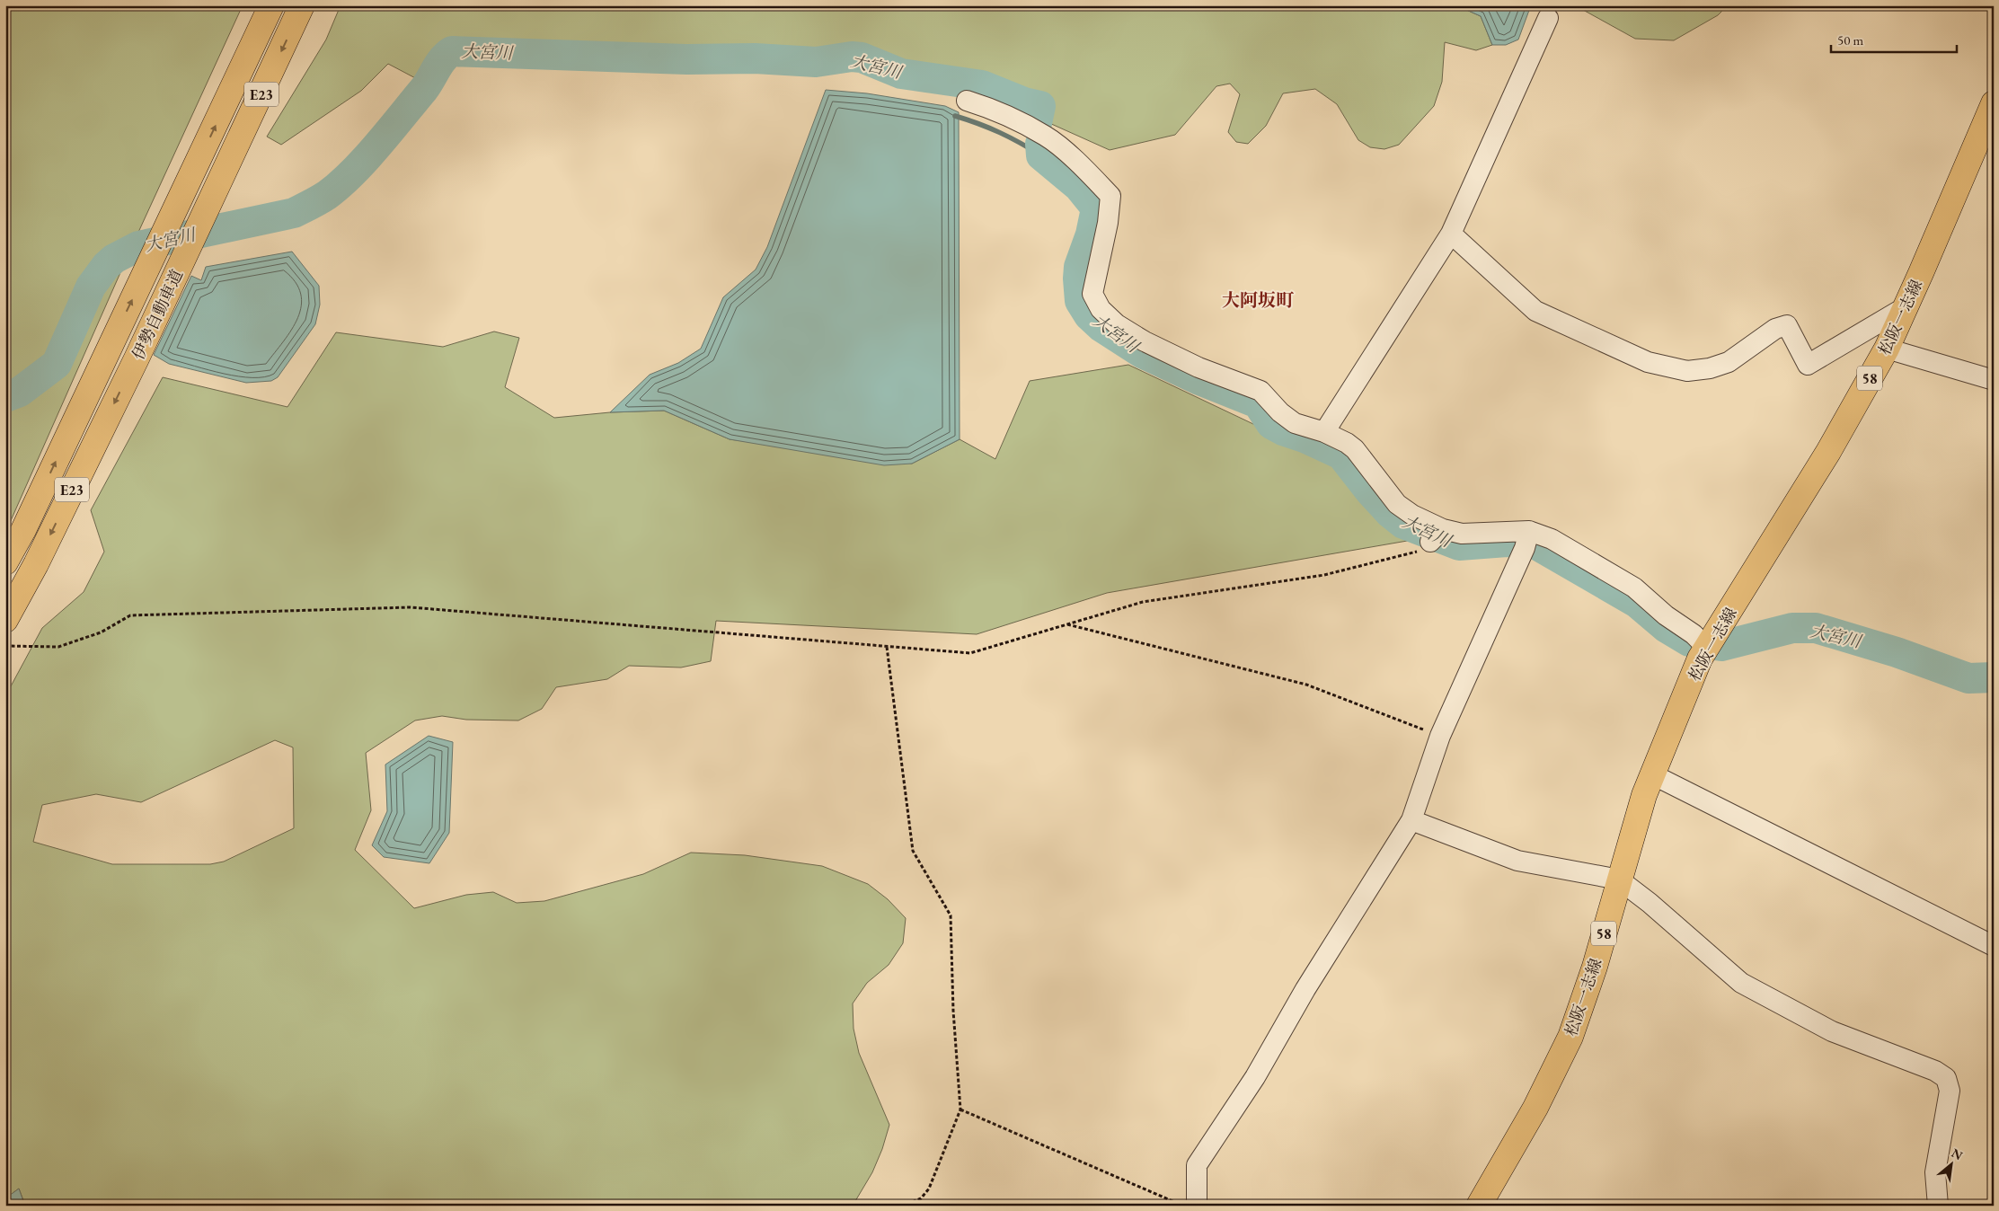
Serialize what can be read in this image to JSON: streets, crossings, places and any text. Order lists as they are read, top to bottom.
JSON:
{
  "streets": {
    "main road": [
      "E23",
      "伊勢自動車道",
      "松阪一志線",
      "58"
    ]
  },
  "districts": ["大阿坂町"],
  "water": ["大宮川"],
  "scale_bar": "50 m",
  "north": "top right"
}
